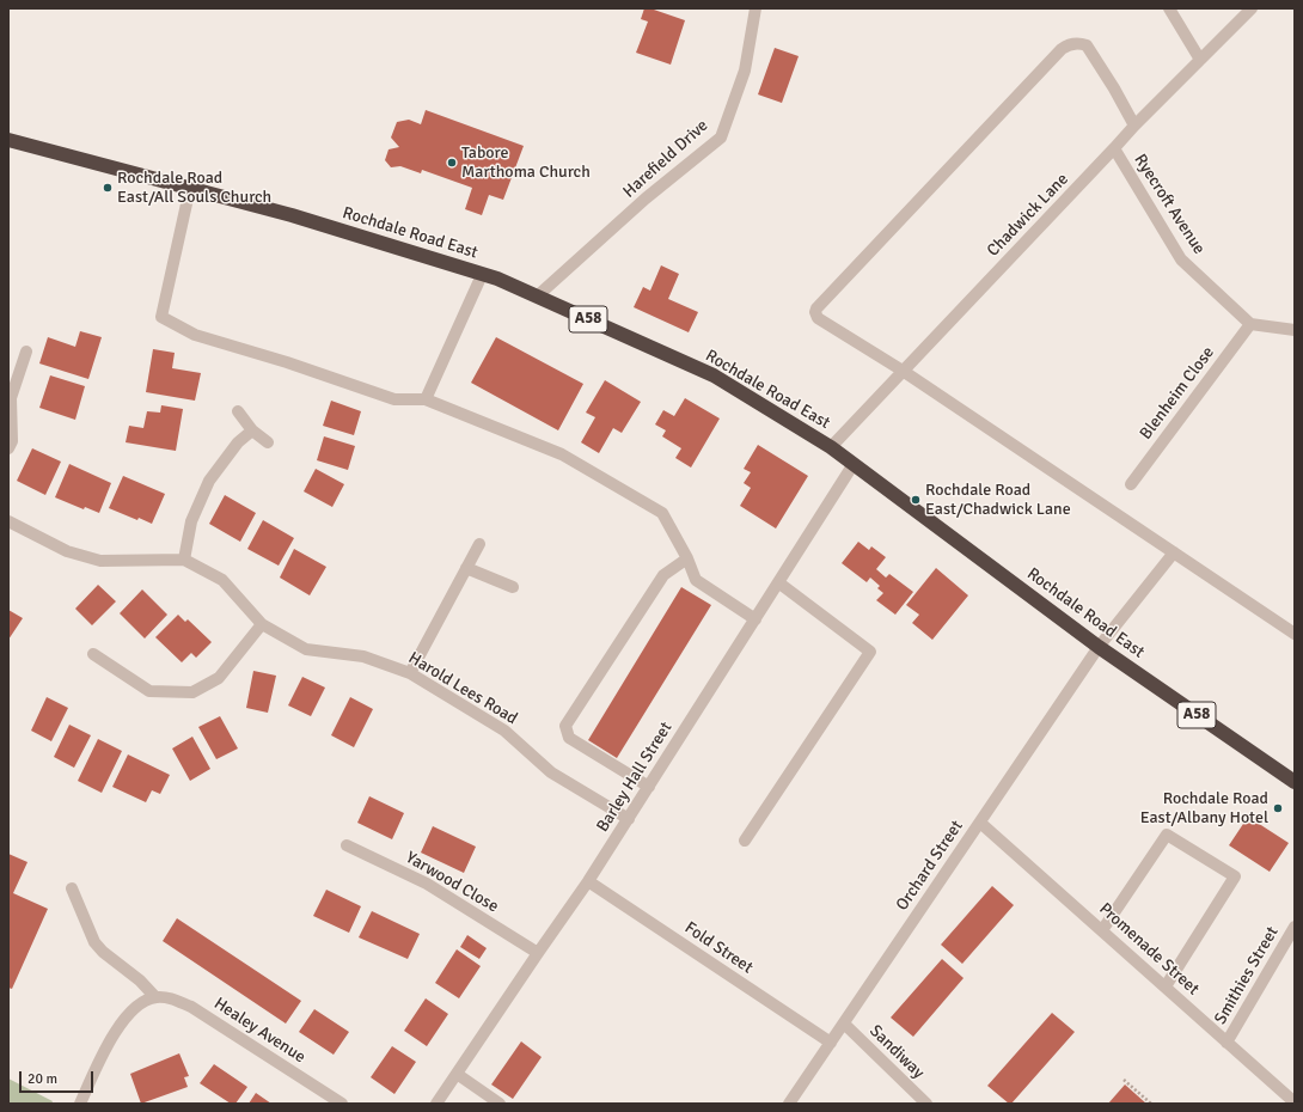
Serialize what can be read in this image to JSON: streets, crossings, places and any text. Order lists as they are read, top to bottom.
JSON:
{
  "streets": {
    "highway": ["Rochdale Road East", "A58"],
    "street": [
      "Harefield Drive",
      "Ryecroft Avenue",
      "Chadwick Lane",
      "Blenheim Close",
      "Harold Lees Road",
      "Barley Hall Street",
      "Orchard Street",
      "Yarwood Close",
      "Fold Street",
      "Promenade Street",
      "Smithies Street",
      "Healey Avenue",
      "Sandiway"
    ]
  },
  "crossings": [
    ["Harefield Drive", "Rochdale Road East"],
    ["Ryecroft Avenue", "Chadwick Lane"],
    ["Ryecroft Avenue", "Blenheim Close"],
    ["Chadwick Lane", "Rochdale Road East"],
    ["Rochdale Road East", "Barley Hall Street"],
    ["Rochdale Road East", "Orchard Street"],
    ["Harold Lees Road", "Barley Hall Street"],
    ["Barley Hall Street", "Yarwood Close"],
    ["Barley Hall Street", "Fold Street"],
    ["Orchard Street", "Fold Street"],
    ["Orchard Street", "Promenade Street"],
    ["Orchard Street", "Sandiway"],
    ["Promenade Street", "Smithies Street"]
  ],
  "places": [
    "Tabore Marthoma Church",
    "Rochdale Road East/All Souls Church",
    "Rochdale Road East/Chadwick Lane",
    "Rochdale Road East/Albany Hotel"
  ],
  "scale_bar": "20 m"
}
